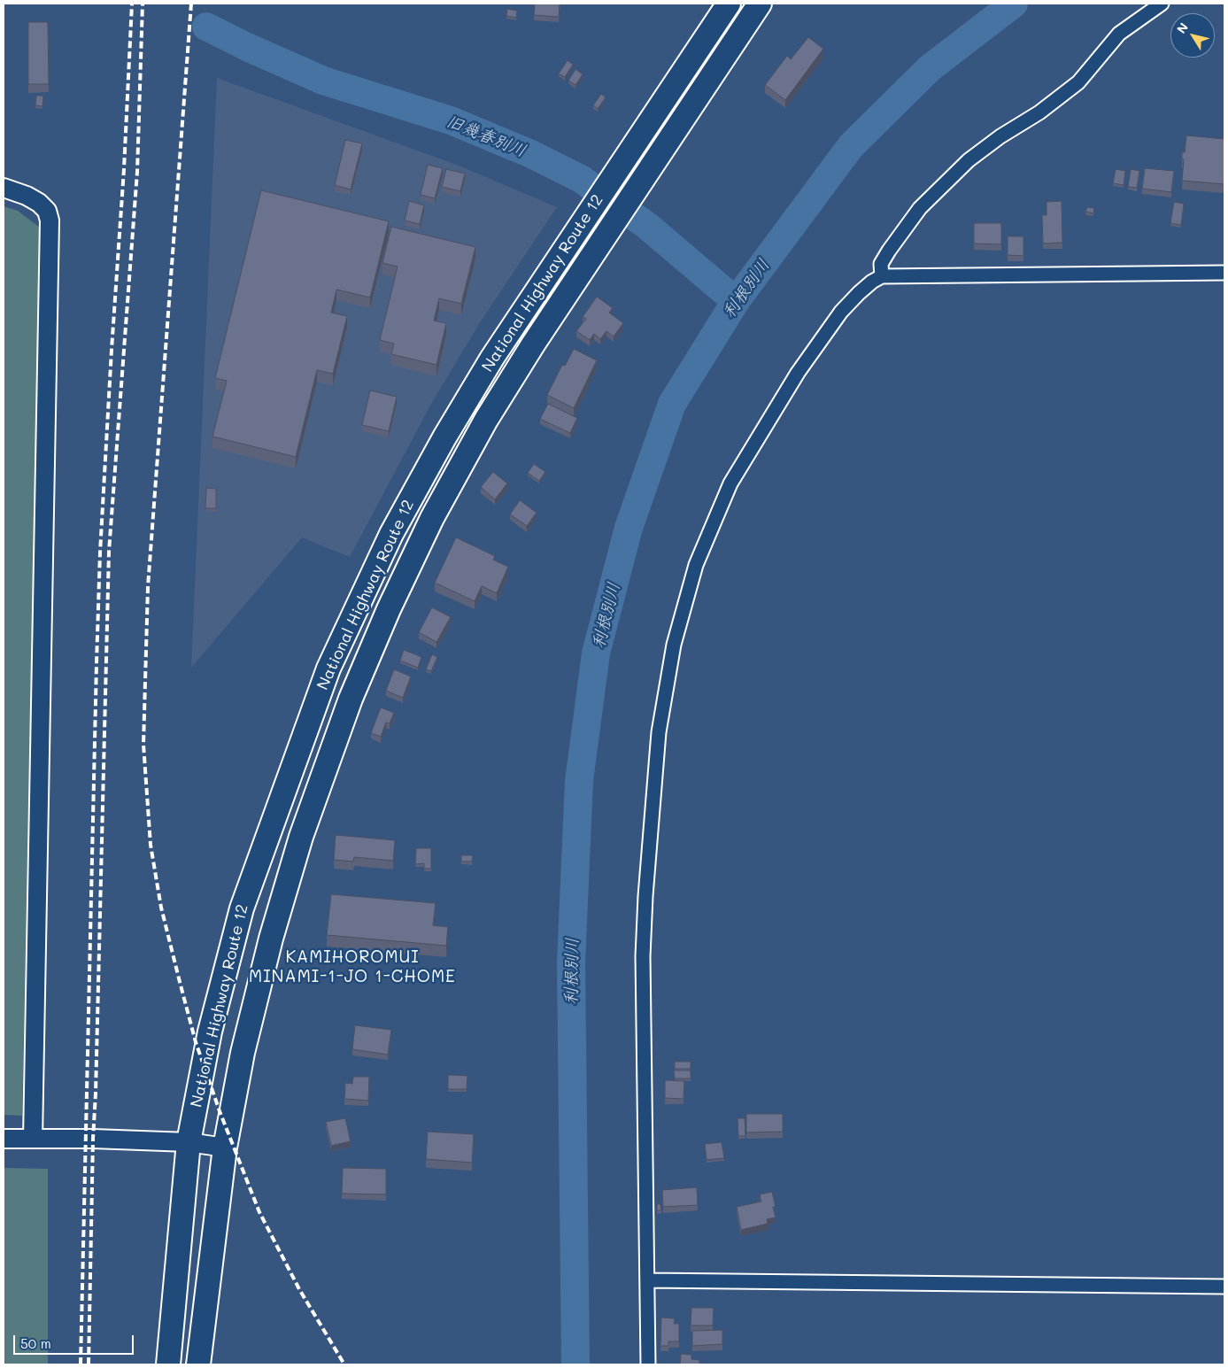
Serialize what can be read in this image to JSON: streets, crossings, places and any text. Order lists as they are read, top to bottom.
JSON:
{
  "streets": {
    "highway": ["National Highway Route 12"]
  },
  "districts": ["KAMIHOROMUI MINAMI-1-JO 1-CHOME"],
  "water": ["旧幾春別川", "利根別川"],
  "scale_bar": "50 m",
  "north": "top left"
}
